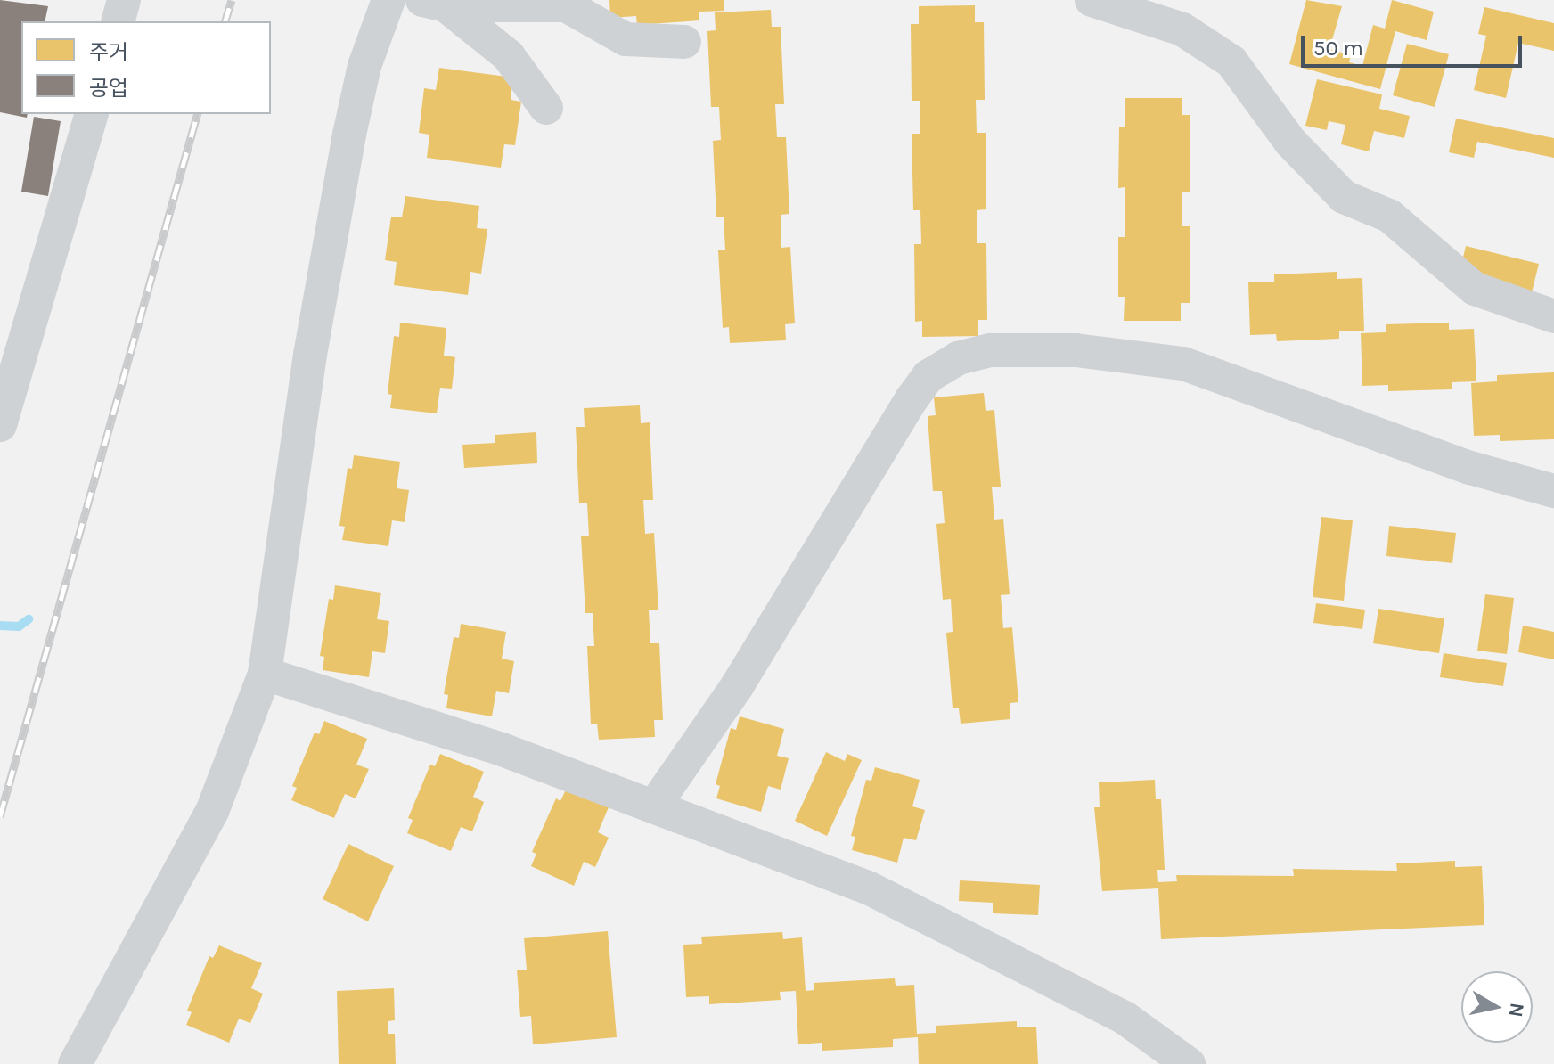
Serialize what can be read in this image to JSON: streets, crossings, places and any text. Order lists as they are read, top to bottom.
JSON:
{
  "legend": ["주거", "공업"],
  "scale_bar": "50 m",
  "north": "right"
}
